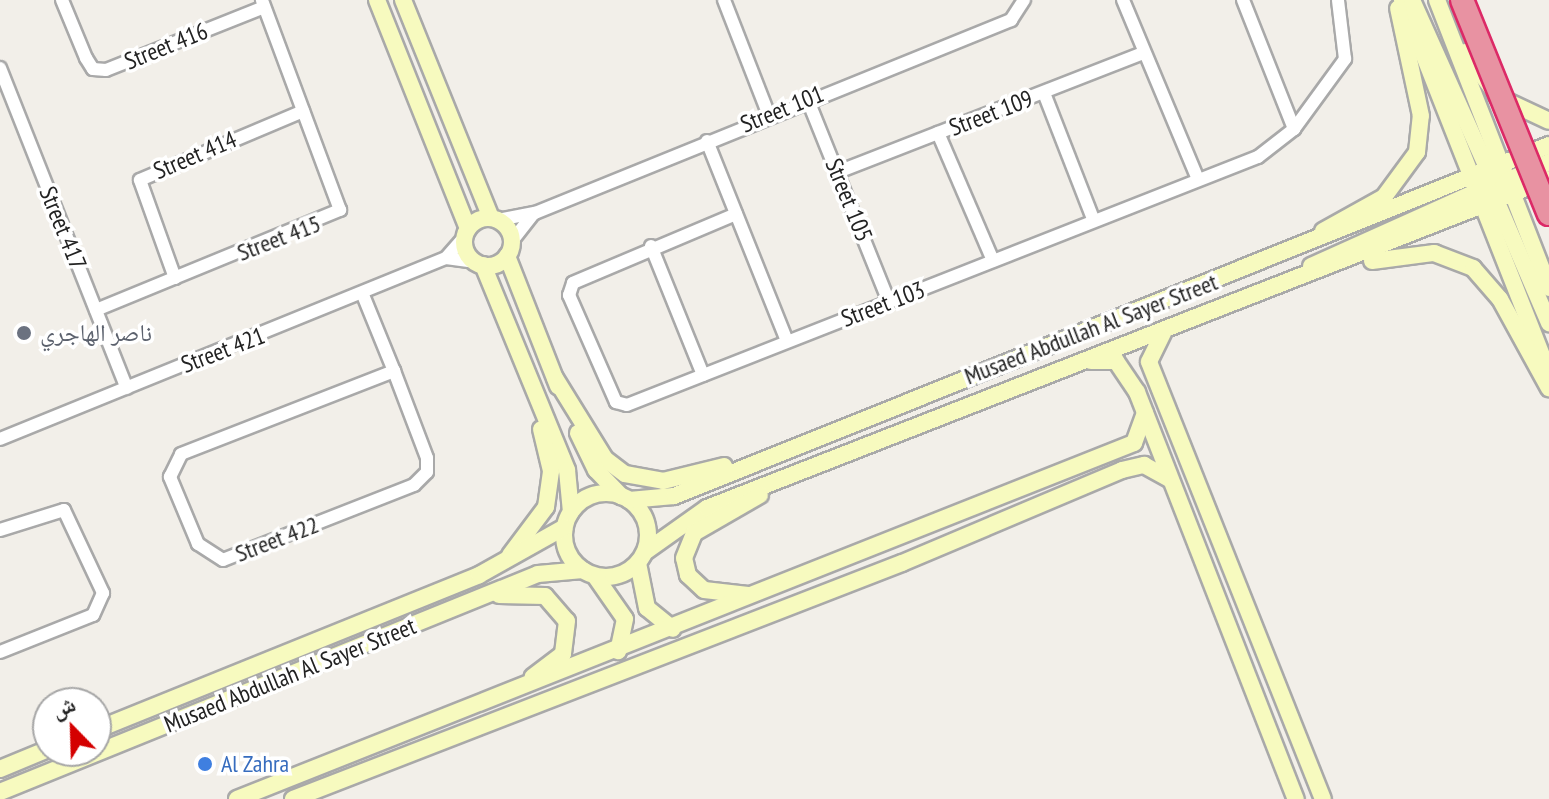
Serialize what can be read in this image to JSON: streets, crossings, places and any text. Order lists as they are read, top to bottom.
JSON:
{
  "streets": {
    "street": [
      "Street 416",
      "Street 101",
      "Street 109",
      "Street 414",
      "Street 105",
      "Street 417",
      "Street 415",
      "Street 103",
      "Musaed Abdullah Al Sayer Street",
      "Street 421",
      "Street 422"
    ]
  },
  "crossings": [
    ["Street 416", "Street 415"],
    ["Street 101", "Street 105"],
    ["Street 109", "Street 105"],
    ["Street 414", "Street 415"],
    ["Street 105", "Street 103"],
    ["Street 417", "Street 415"],
    ["Street 417", "Street 421"],
    ["Street 421", "Street 422"]
  ],
  "places": ["ناصر الهاجري", "Al Zahra"],
  "north": "top left"
}
